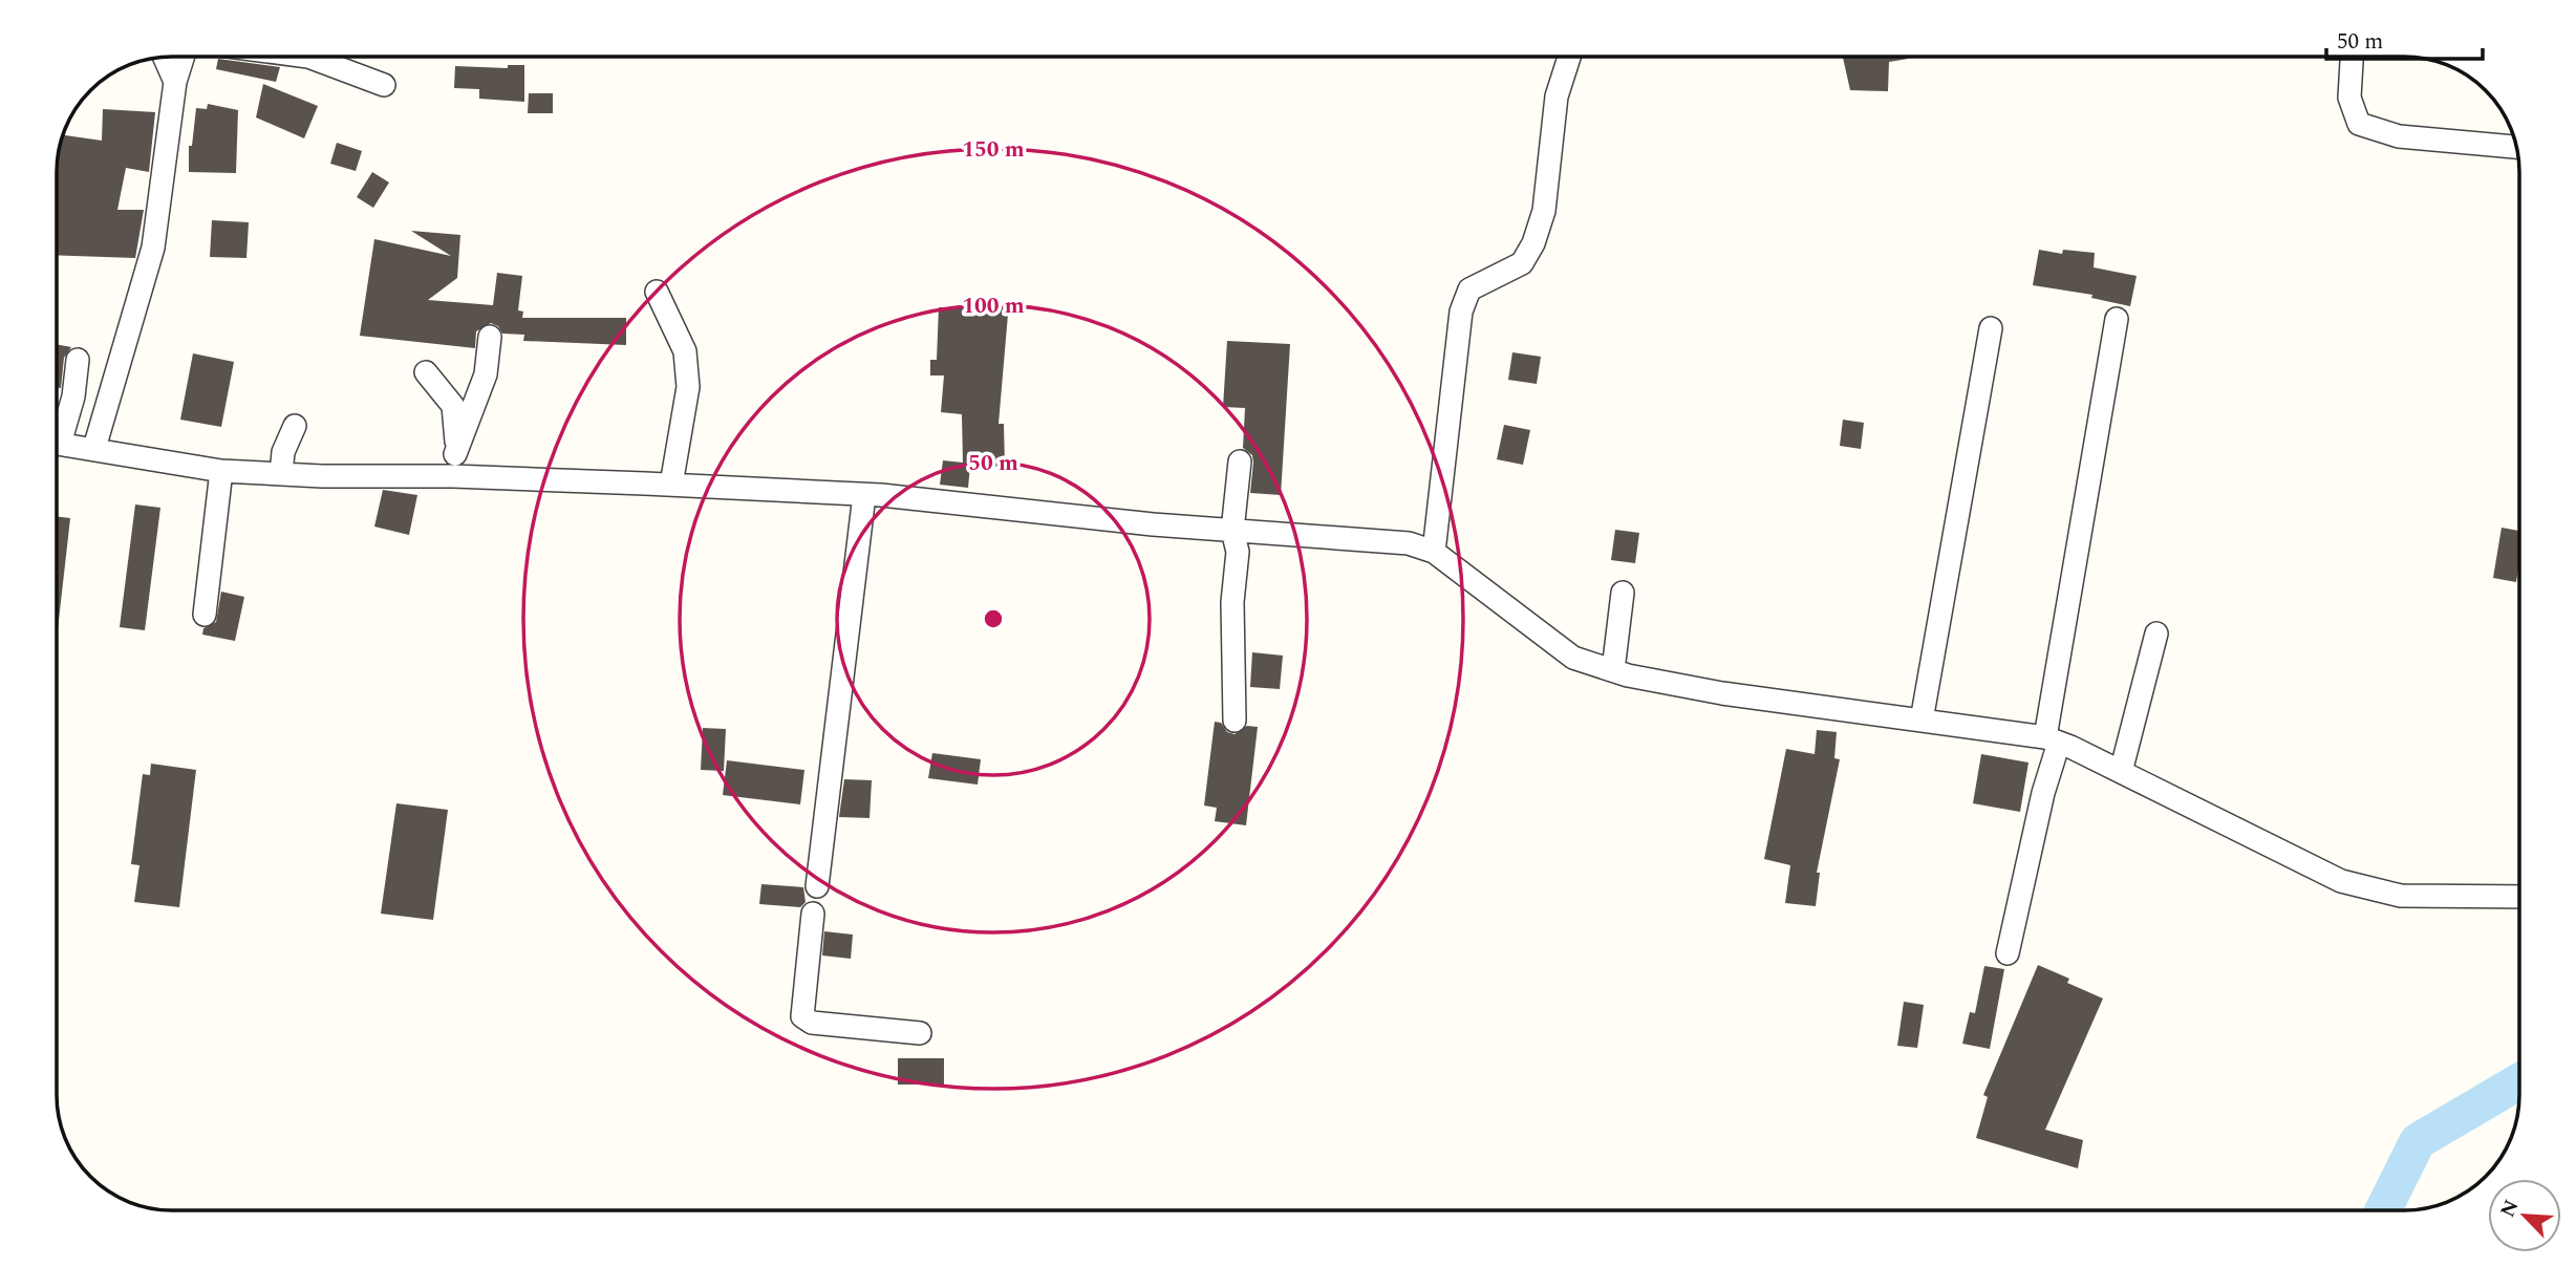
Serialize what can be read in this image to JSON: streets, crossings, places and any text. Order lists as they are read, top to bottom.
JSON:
{
  "scale_bar": "50 m",
  "north": "top left",
  "rings": ["150 m", "100 m", "50 m"]
}
